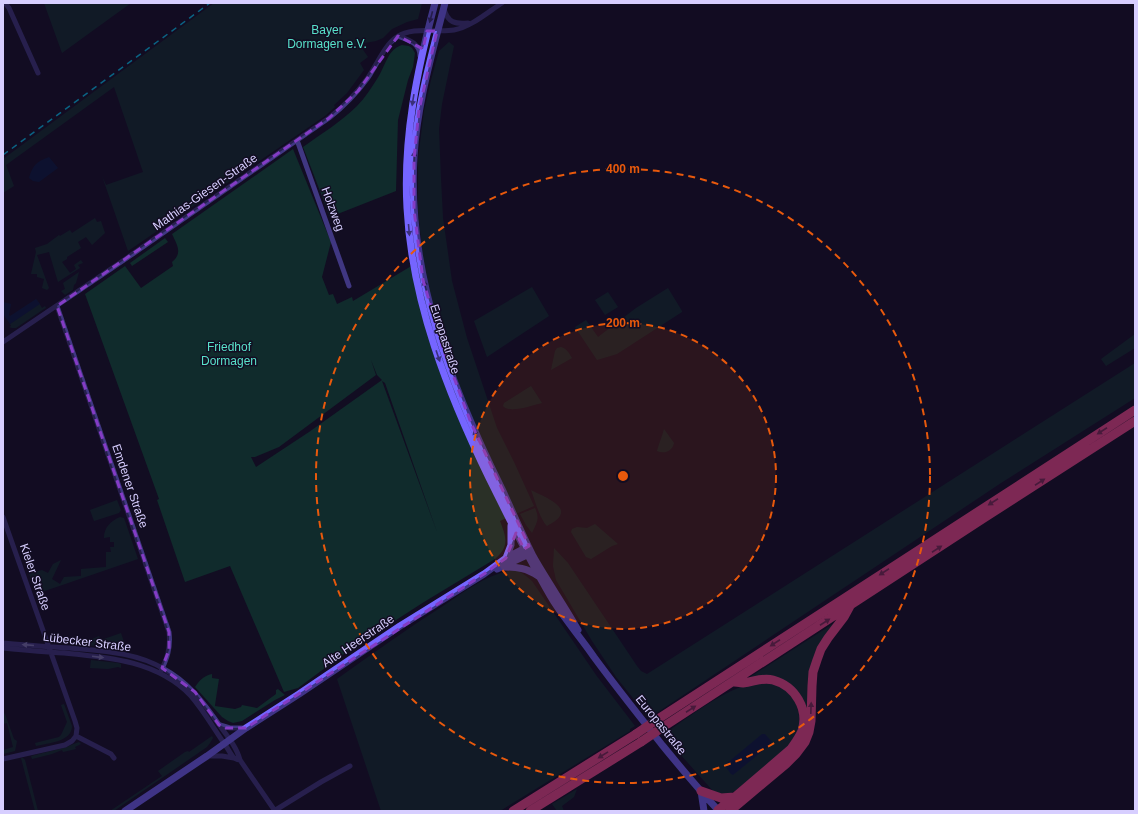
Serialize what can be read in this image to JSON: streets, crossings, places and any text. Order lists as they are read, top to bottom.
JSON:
{
  "streets": {
    "main road": ["Europastraße", "Alte Heerstraße"],
    "street": [
      "Mathias-Giesen-Straße",
      "Holzweg",
      "Emdener Straße",
      "Kieler Straße",
      "Lübecker Straße"
    ]
  },
  "crossings": [
    ["Mathias-Giesen-Straße", "Holzweg"],
    ["Mathias-Giesen-Straße", "Emdener Straße"],
    ["Europastraße", "Alte Heerstraße"],
    ["Emdener Straße", "Lübecker Straße"],
    ["Kieler Straße", "Lübecker Straße"],
    ["Alte Heerstraße", "Lübecker Straße"]
  ],
  "parks": ["Bayer Dormagen e.V.", "Friedhof Dormagen"],
  "rings": ["400 m", "200 m"]
}
